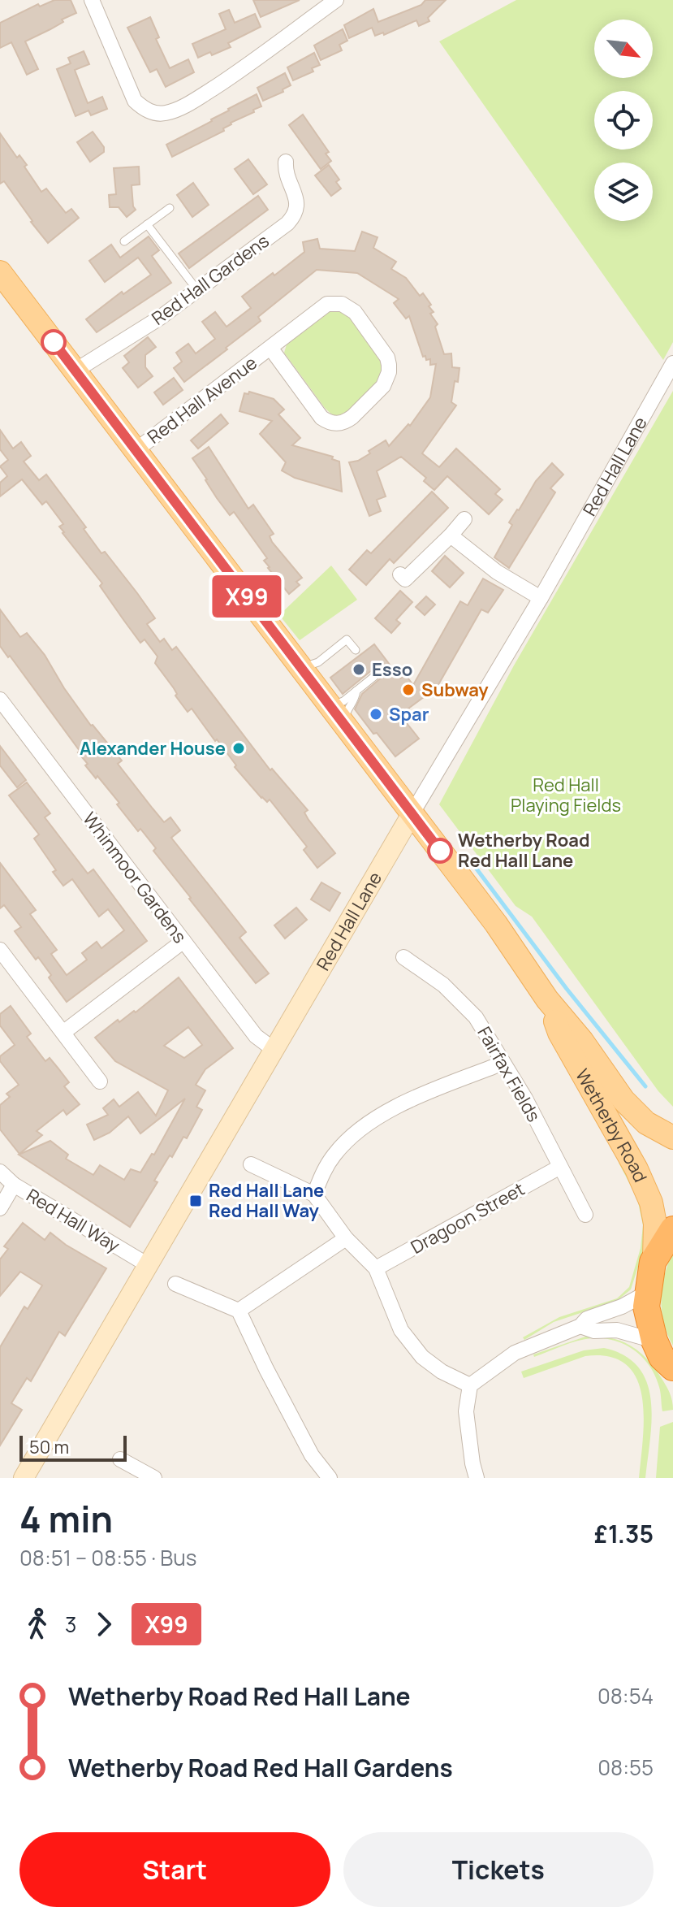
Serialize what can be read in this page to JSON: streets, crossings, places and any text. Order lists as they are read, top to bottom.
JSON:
{
  "streets": {
    "main road": ["Wetherby Road"],
    "street": [
      "Red Hall Gardens",
      "Red Hall Avenue",
      "Red Hall Lane",
      "Whinmoor Gardens",
      "Fairfax Fields",
      "Dragoon Street",
      "Red Hall Way"
    ]
  },
  "crossings": [
    ["Red Hall Gardens", "Wetherby Road"],
    ["Red Hall Avenue", "Wetherby Road"],
    ["Red Hall Lane", "Whinmoor Gardens"],
    ["Red Hall Lane", "Wetherby Road"],
    ["Red Hall Lane", "Red Hall Way"],
    ["Fairfax Fields", "Dragoon Street"]
  ],
  "parks": ["Red Hall Playing Fields"],
  "places": {
    "other": [
      "Esso",
      "Subway",
      "Spar",
      "Alexander House",
      "Wetherby Road Red Hall Lane"
    ],
    "transit": ["Red Hall Lane Red Hall Way"]
  },
  "lines": ["bus line X99"],
  "scale_bar": "50 m",
  "north": "bottom right",
  "page": {
    "on_map": "X99",
    "scale": "50 m",
    "heading": ["4 min", "08:51 – 08:55 · Bus", "£1.35"],
    "legs": ["3", "X99"],
    "list": [
      {
        "name": "Wetherby Road Red Hall Lane",
        "value": "08:54"
      },
      {
        "name": "Wetherby Road Red Hall Gardens",
        "value": "08:55"
      }
    ],
    "buttons": ["Start", "Tickets"]
  }
}
